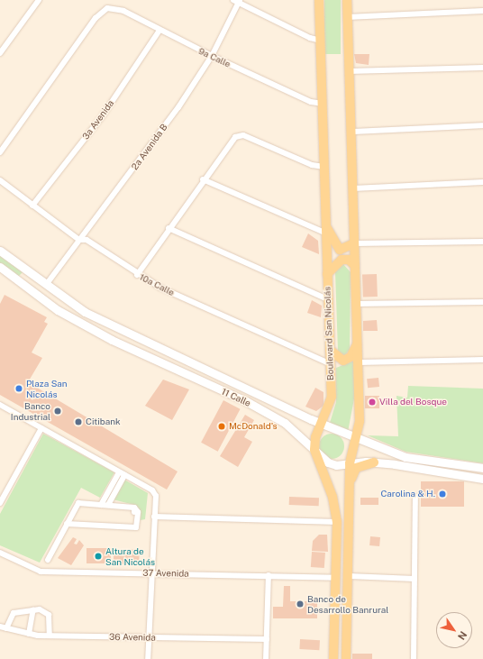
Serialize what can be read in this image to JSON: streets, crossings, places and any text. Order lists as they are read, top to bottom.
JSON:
{
  "streets": {
    "main road": ["Boulevard San Nicolás", "11 Calle"],
    "street": [
      "9a Calle",
      "3a Avenida",
      "2a Avenida B",
      "10a Calle",
      "37 Avenida",
      "36 Avenida"
    ]
  },
  "crossings": [
    ["9a Calle", "3a Avenida"],
    ["9a Calle", "2a Avenida B"],
    ["9a Calle", "Boulevard San Nicolás"],
    ["3a Avenida", "10a Calle"],
    ["2a Avenida B", "10a Calle"],
    ["2a Avenida B", "11 Calle"],
    ["10a Calle", "Boulevard San Nicolás"],
    ["Boulevard San Nicolás", "11 Calle"]
  ],
  "places": [
    "Plaza San Nicolás",
    "Villa del Bosque",
    "Banco Industrial",
    "Citibank",
    "McDonald's",
    "Carolina & H.",
    "Altura de San Nicolás",
    "Banco de Desarrollo Banrural"
  ],
  "north": "bottom right"
}
